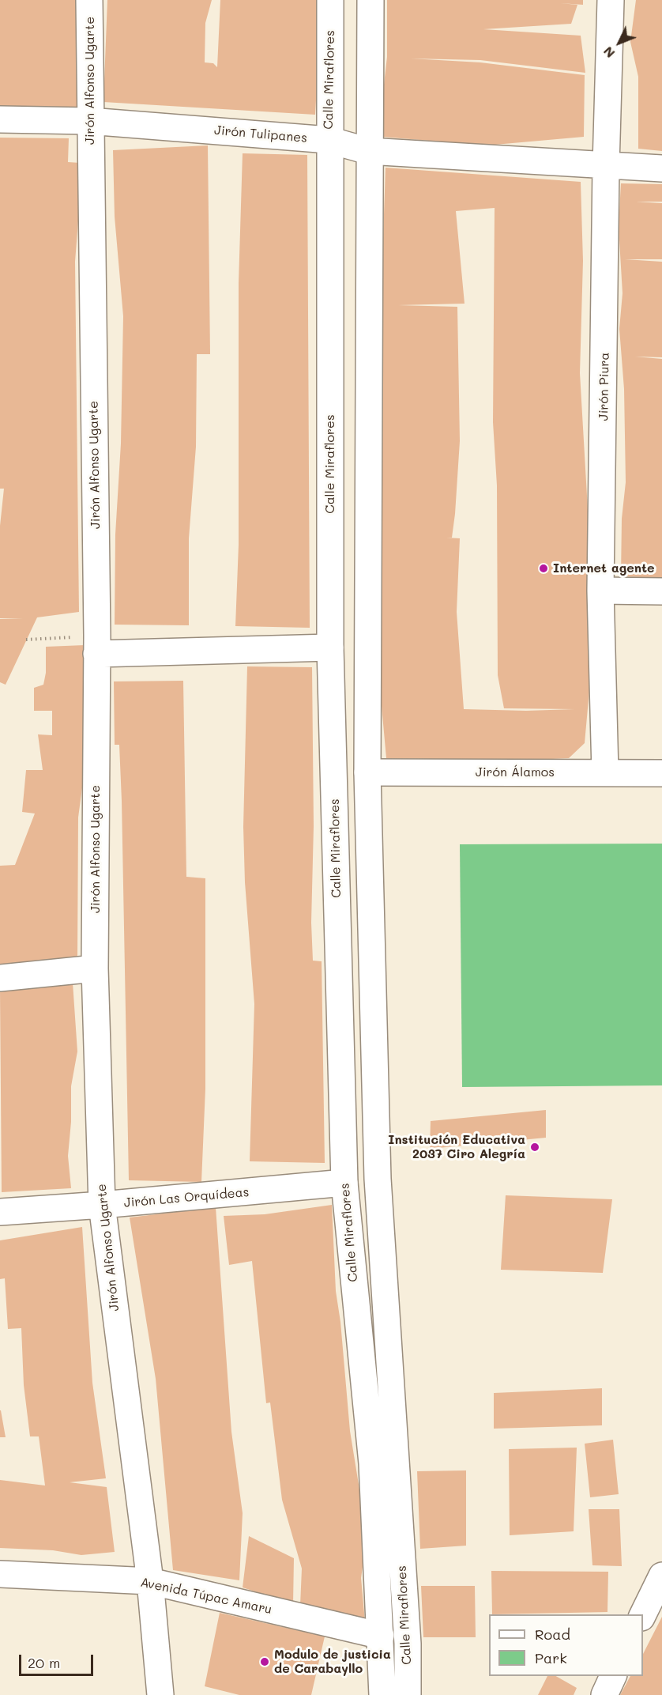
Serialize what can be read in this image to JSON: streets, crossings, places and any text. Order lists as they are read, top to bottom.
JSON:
{
  "streets": {
    "street": [
      "Calle Miraflores",
      "Jirón Alfonso Ugarte",
      "Jirón Tulipanes",
      "Jirón Piura",
      "Jirón Álamos",
      "Jirón Las Orquídeas",
      "Avenida Túpac Amaru"
    ]
  },
  "crossings": [
    ["Calle Miraflores", "Jirón Tulipanes"],
    ["Calle Miraflores", "Jirón Álamos"],
    ["Calle Miraflores", "Jirón Las Orquídeas"],
    ["Calle Miraflores", "Avenida Túpac Amaru"],
    ["Jirón Alfonso Ugarte", "Jirón Tulipanes"],
    ["Jirón Alfonso Ugarte", "Jirón Las Orquídeas"],
    ["Jirón Alfonso Ugarte", "Avenida Túpac Amaru"],
    ["Jirón Tulipanes", "Jirón Piura"],
    ["Jirón Piura", "Jirón Álamos"]
  ],
  "places": ["Internet agente", "Institución Educativa 2037 Ciro Alegría", "Modulo de justicia de Carabayllo"],
  "legend": ["Road", "Park"],
  "scale_bar": "20 m",
  "north": "bottom left"
}
